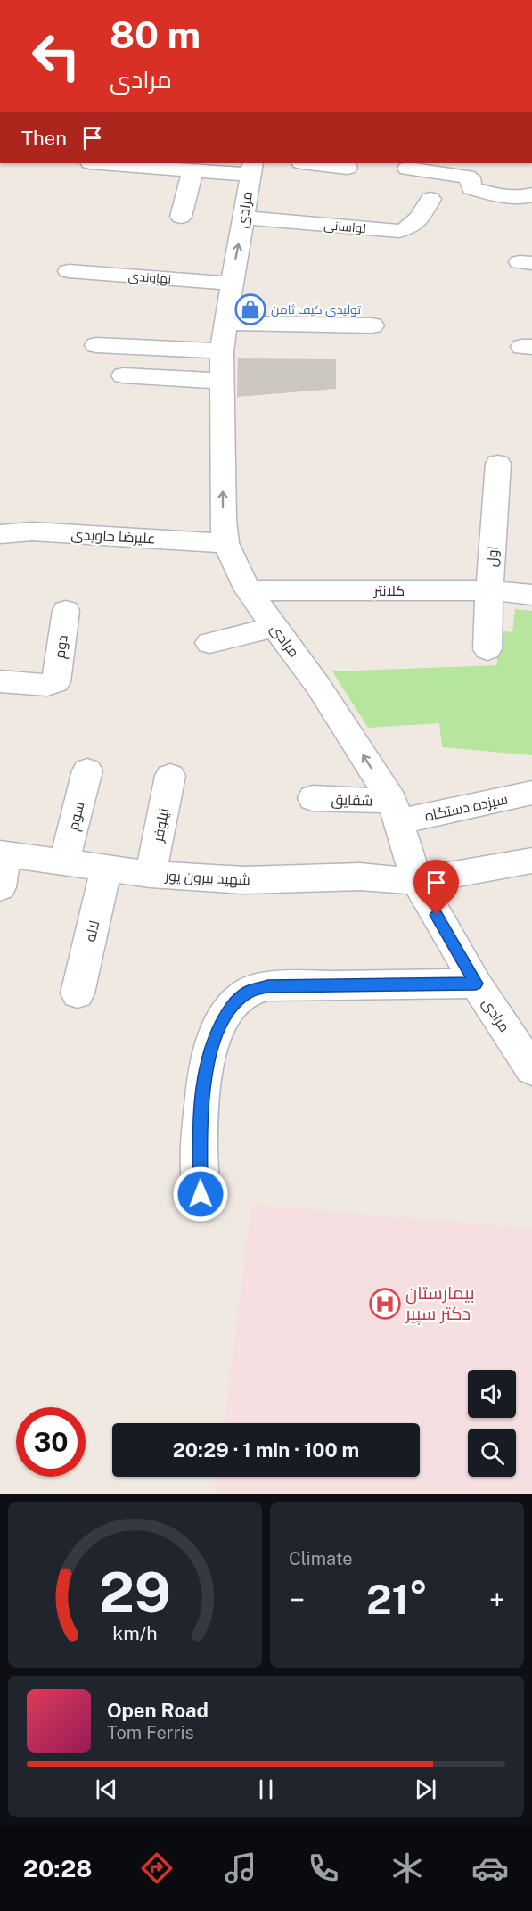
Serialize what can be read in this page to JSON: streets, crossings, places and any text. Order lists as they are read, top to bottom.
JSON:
{
  "streets": {
    "street": [
      "مرادی",
      "لواسانی",
      "نهاوندی",
      "علیرضا جاویدی",
      "اول",
      "کلانتر",
      "دوم",
      "شقایق",
      "سیزده دستگاه",
      "سوم",
      "نیلوفر",
      "شهید بیرون پور",
      "لاله"
    ]
  },
  "crossings": [
    ["مرادی", "لواسانی"],
    ["مرادی", "نهاوندی"],
    ["مرادی", "علیرضا جاویدی"],
    ["مرادی", "کلانتر"],
    ["مرادی", "شقایق"],
    ["مرادی", "سیزده دستگاه"],
    ["مرادی", "شهید بیرون پور"],
    ["اول", "کلانتر"],
    ["شقایق", "سیزده دستگاه"],
    ["سوم", "شهید بیرون پور"],
    ["نیلوفر", "شهید بیرون پور"],
    ["شهید بیرون پور", "لاله"]
  ],
  "one_way": ["مرادی"],
  "places": {
    "shop": ["تولیدی کیف ثامن"],
    "hospital": ["بیمارستان دکتر سپیر"]
  },
  "page": {
    "turn": ["80 m", "مرادی"],
    "then": "Then",
    "limit": "30",
    "trip": "20:29 · 1 min · 100 m",
    "tile": "Climate",
    "heat": ["−", "21°", "+"],
    "song": ["Open Road", "Tom Ferris"],
    "tabs": "20:28",
    "gauge": ["29", "km/h"]
  }
}
